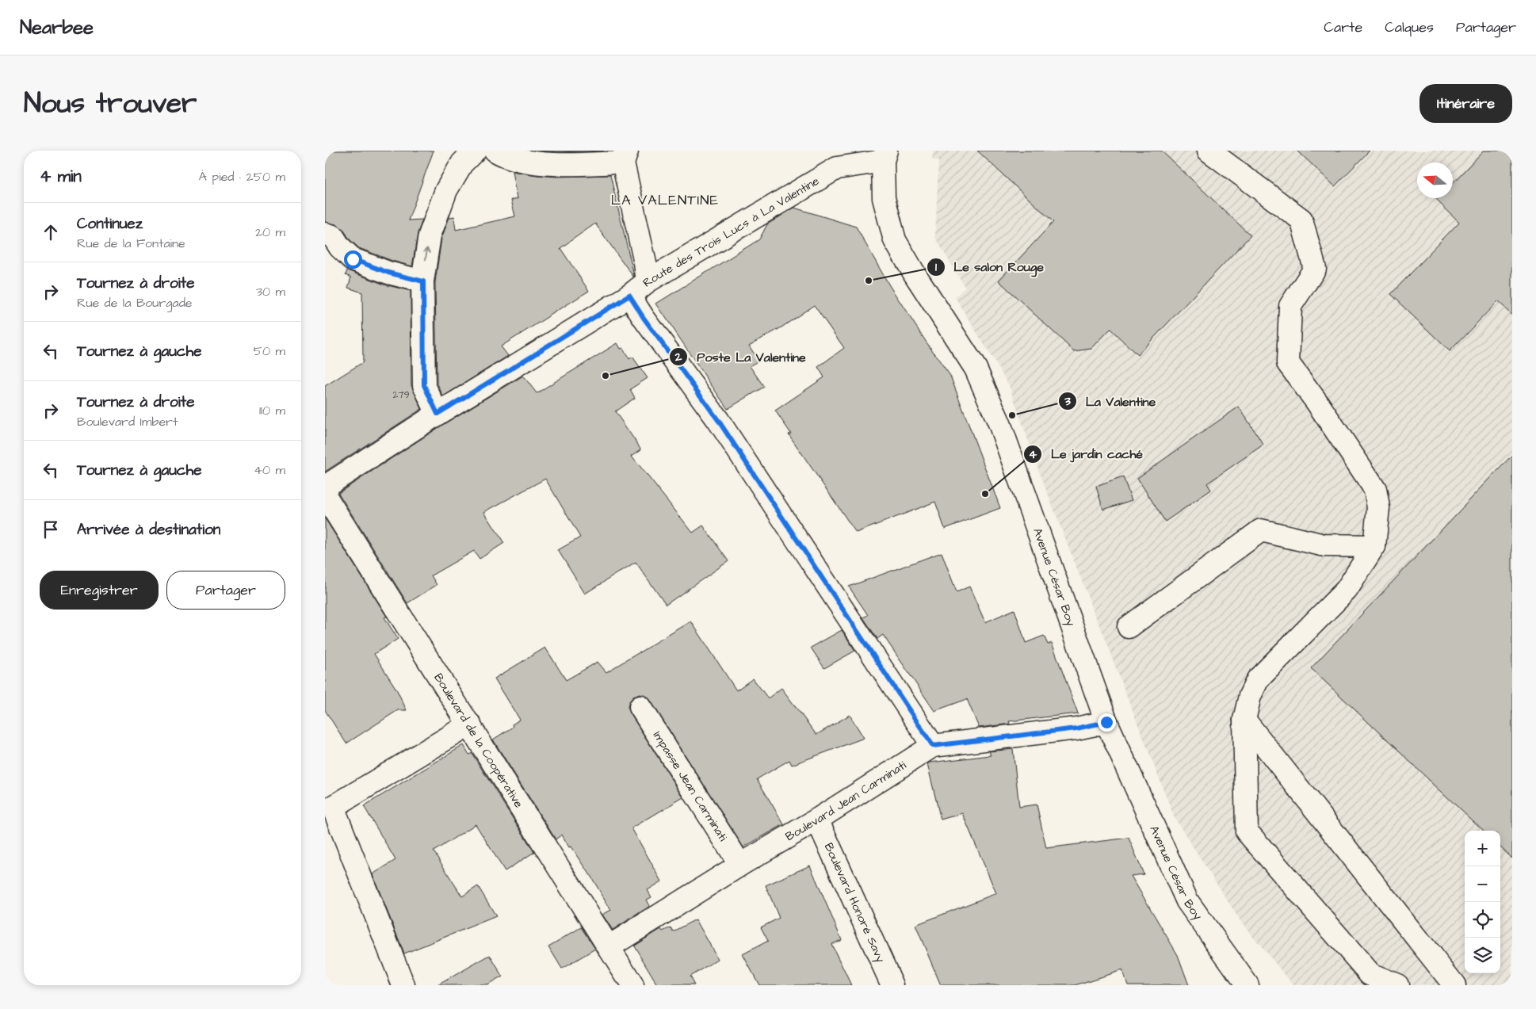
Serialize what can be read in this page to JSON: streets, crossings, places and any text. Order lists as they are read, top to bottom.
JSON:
{
  "streets": {
    "street": [
      "Route des Trois Lucs à La Valentine",
      "Avenue César Boy",
      "Boulevard de la Coopérative",
      "Impasse Jean Carminati",
      "Boulevard Jean Carminati",
      "Boulevard Honoré Savy"
    ]
  },
  "crossings": [
    ["Route des Trois Lucs à La Valentine", "Avenue César Boy"],
    ["Avenue César Boy", "Boulevard Jean Carminati"],
    ["Boulevard de la Coopérative", "Boulevard Jean Carminati"],
    ["Impasse Jean Carminati", "Boulevard Jean Carminati"],
    ["Boulevard Jean Carminati", "Boulevard Honoré Savy"]
  ],
  "districts": ["LA VALENTINE"],
  "places": [
    "Le salon Rouge",
    "Poste La Valentine",
    "La Valentine",
    "Le jardin caché"
  ],
  "house_numbers": ["279"],
  "north": "left",
  "page": {
    "header": "Nearbee",
    "nav": ["Carte", "Calques", "Partager"],
    "title": "Nous trouver",
    "buttons": [
      "Itinéraire",
      ["Enregistrer", "Partager"]
    ],
    "heading": ["4 min", "À pied · 250 m"],
    "list": [
      ["Continuez", "Rue de la Fontaine", "20 m"],
      ["Tournez à droite", "Rue de la Bourgade", "30 m"],
      ["Tournez à gauche", "50 m"],
      ["Tournez à droite", "Boulevard Imbert", "110 m"],
      ["Tournez à gauche", "40 m"],
      "Arrivée à destination"
    ],
    "map_buttons": ["+", "−"]
  }
}
